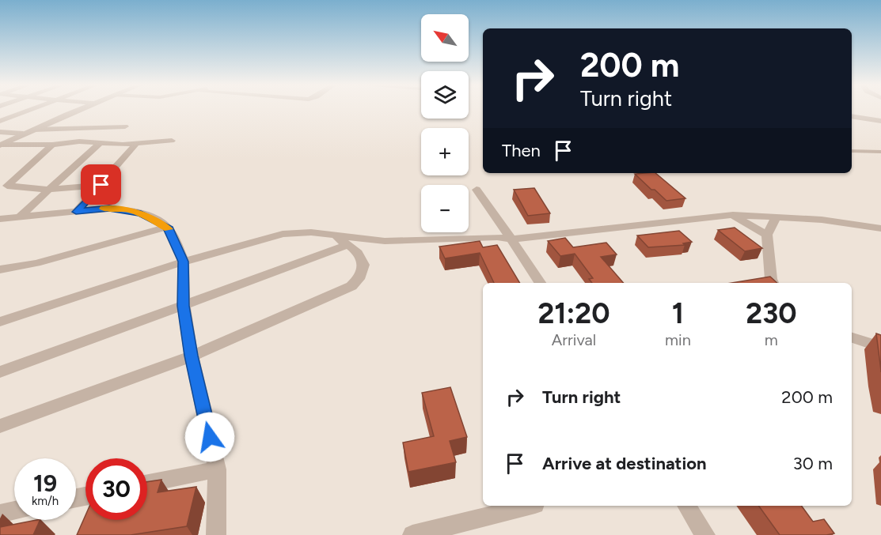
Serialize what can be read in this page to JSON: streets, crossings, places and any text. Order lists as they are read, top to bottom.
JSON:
{
  "north": "top left",
  "page": {
    "map_buttons": ["+", "−"],
    "turn": ["200 m", "Turn right"],
    "then": "Then",
    "eta": [
      "21:20",
      "Arrival",
      "1",
      "min",
      "230",
      "m"
    ],
    "list": [
      {
        "name": "Turn right",
        "value": "200 m"
      },
      {
        "name": "Arrive at destination",
        "value": "30 m"
      }
    ],
    "speed": "19 km/h",
    "limit": "30"
  }
}
